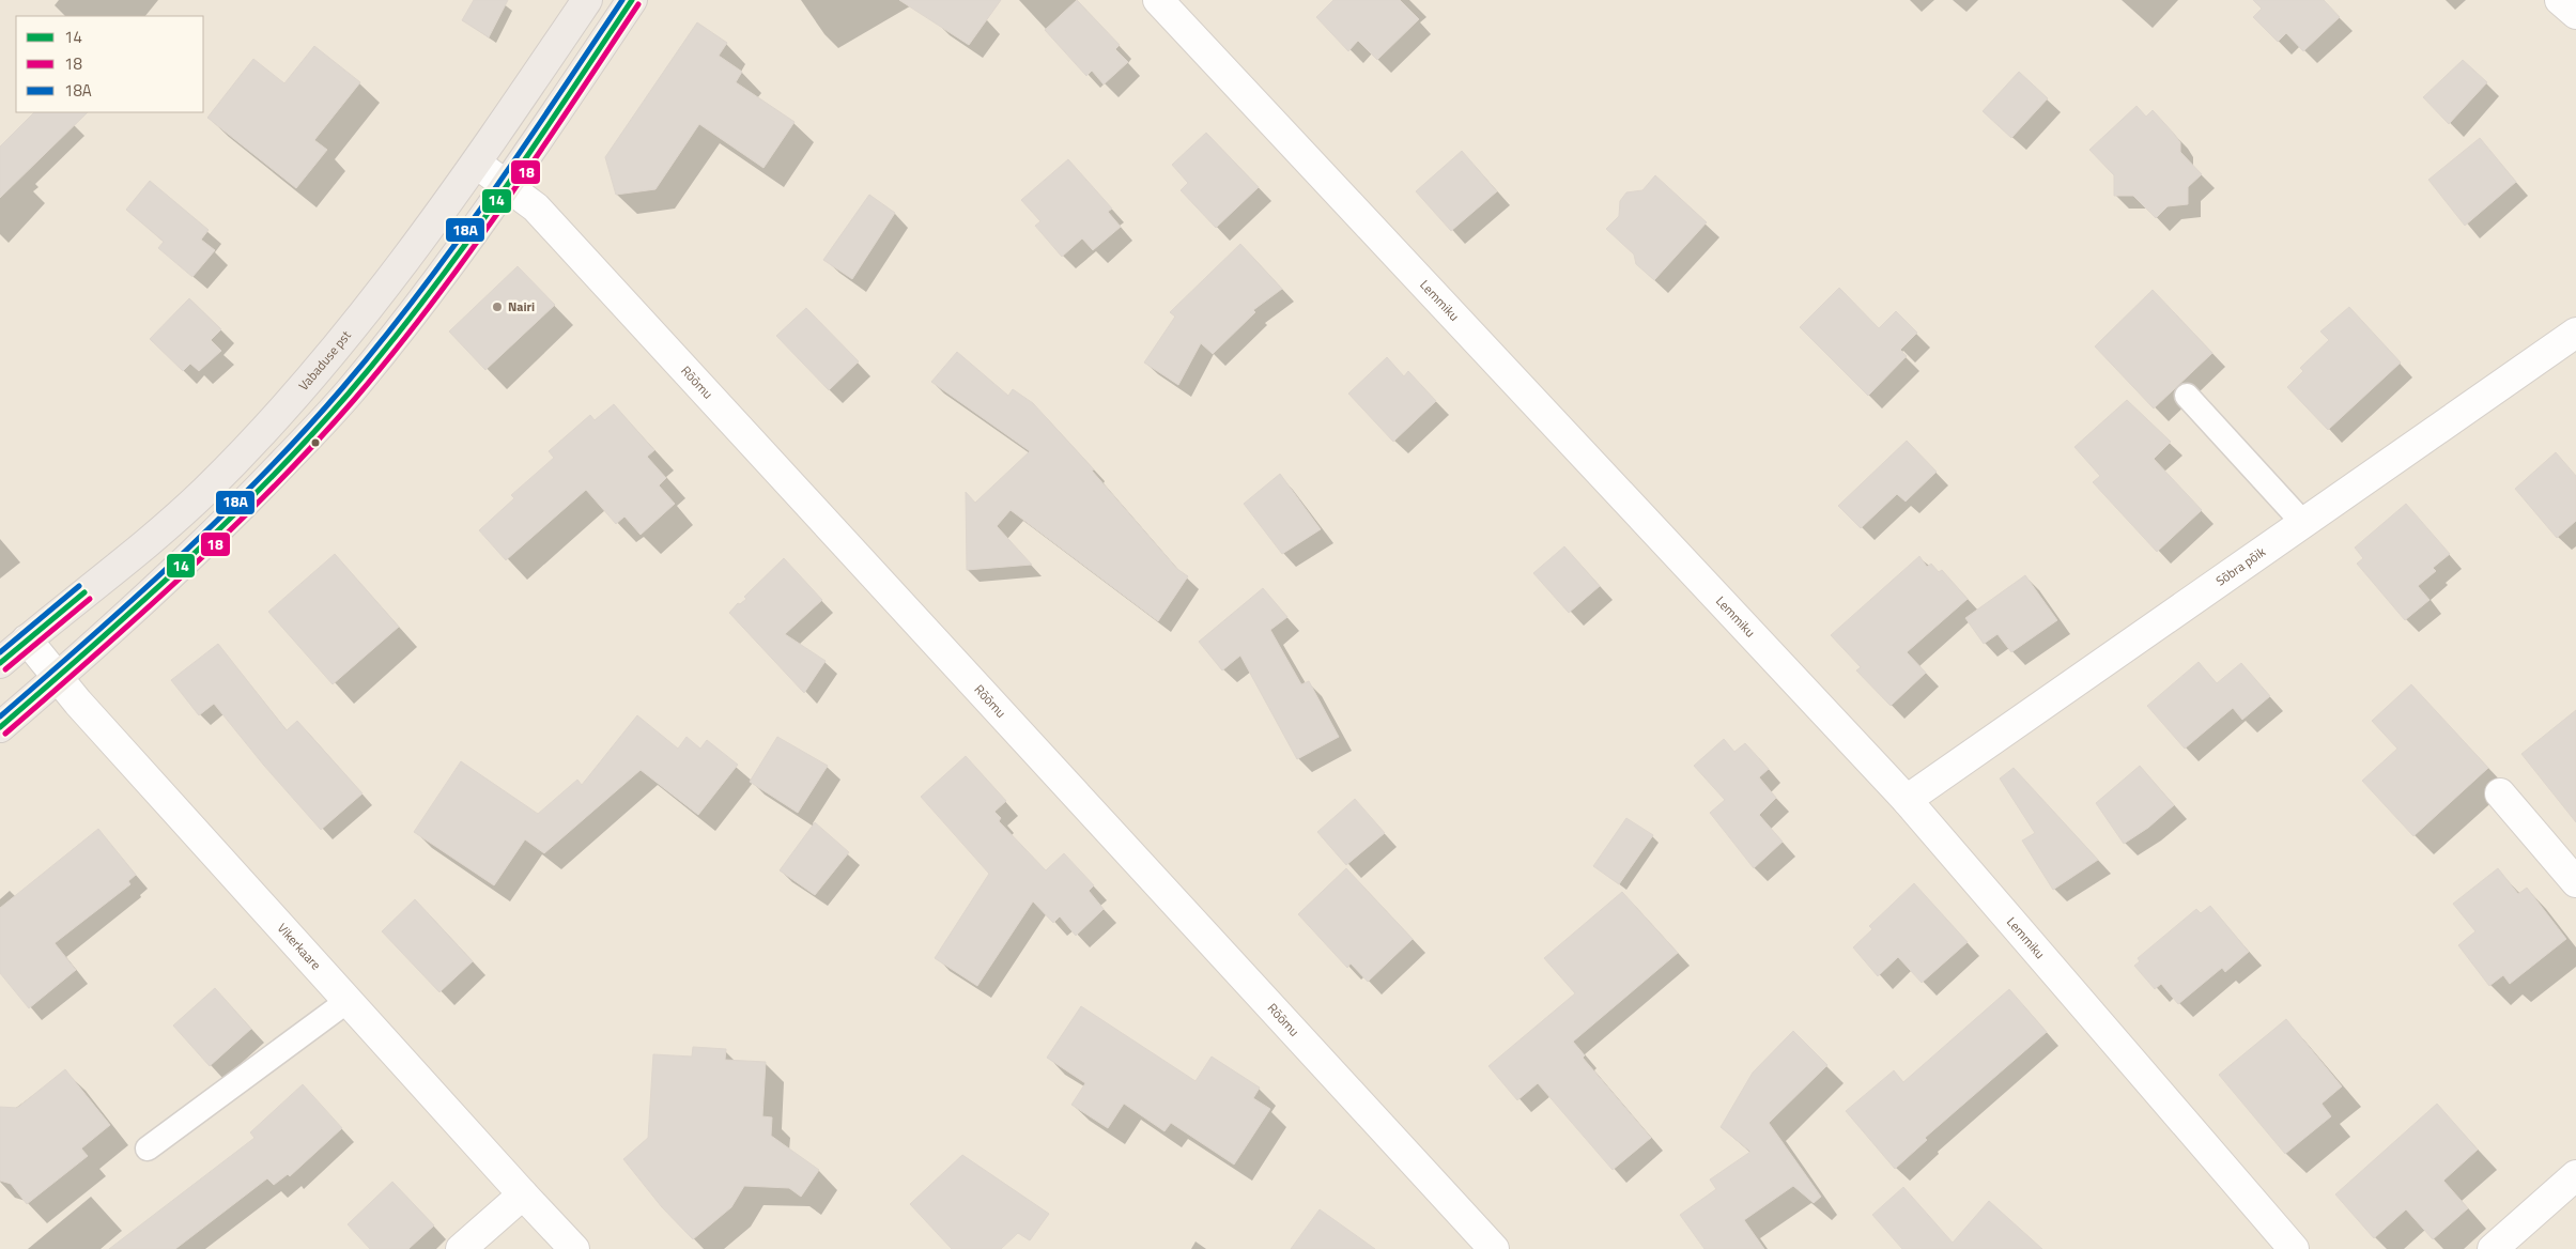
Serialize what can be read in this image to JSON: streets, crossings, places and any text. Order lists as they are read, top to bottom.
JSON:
{
  "streets": {
    "highway": ["Vabaduse pst"],
    "street": [
      "Lemmiku",
      "Rõõmu",
      "Sõbra põik",
      "Vikerkaare"
    ]
  },
  "crossings": [
    ["Lemmiku", "Sõbra põik"],
    ["Vabaduse pst", "Rõõmu"],
    ["Vabaduse pst", "Vikerkaare"]
  ],
  "places": ["Nairi"],
  "lines": ["transit line 14", "transit line 18A", "transit line 18"],
  "legend": ["14", "18", "18A"]
}
